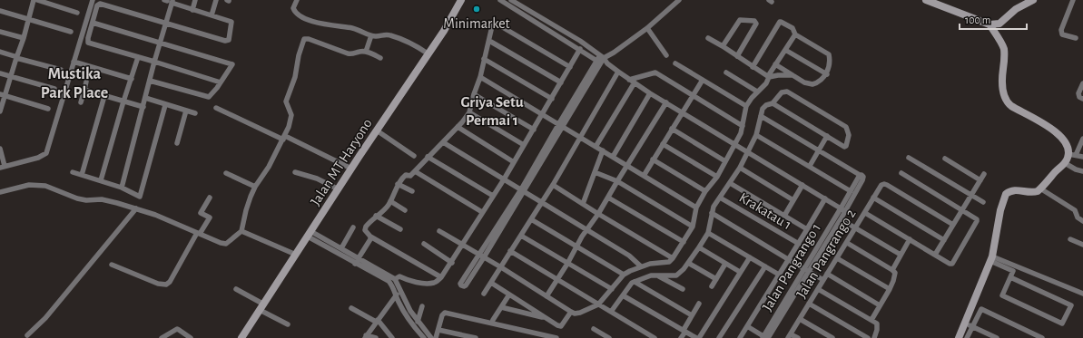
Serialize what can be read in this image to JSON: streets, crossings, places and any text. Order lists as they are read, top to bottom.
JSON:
{
  "streets": {
    "street": [
      "Jalan MT Haryono",
      "Krakatau 1",
      "Jalan Pangrango 2",
      "Jalan Pangrango 1"
    ]
  },
  "districts": ["Mustika Park Place", "Griya Setu Permai 1"],
  "places": ["Minimarket"],
  "scale_bar": "100 m"
}
